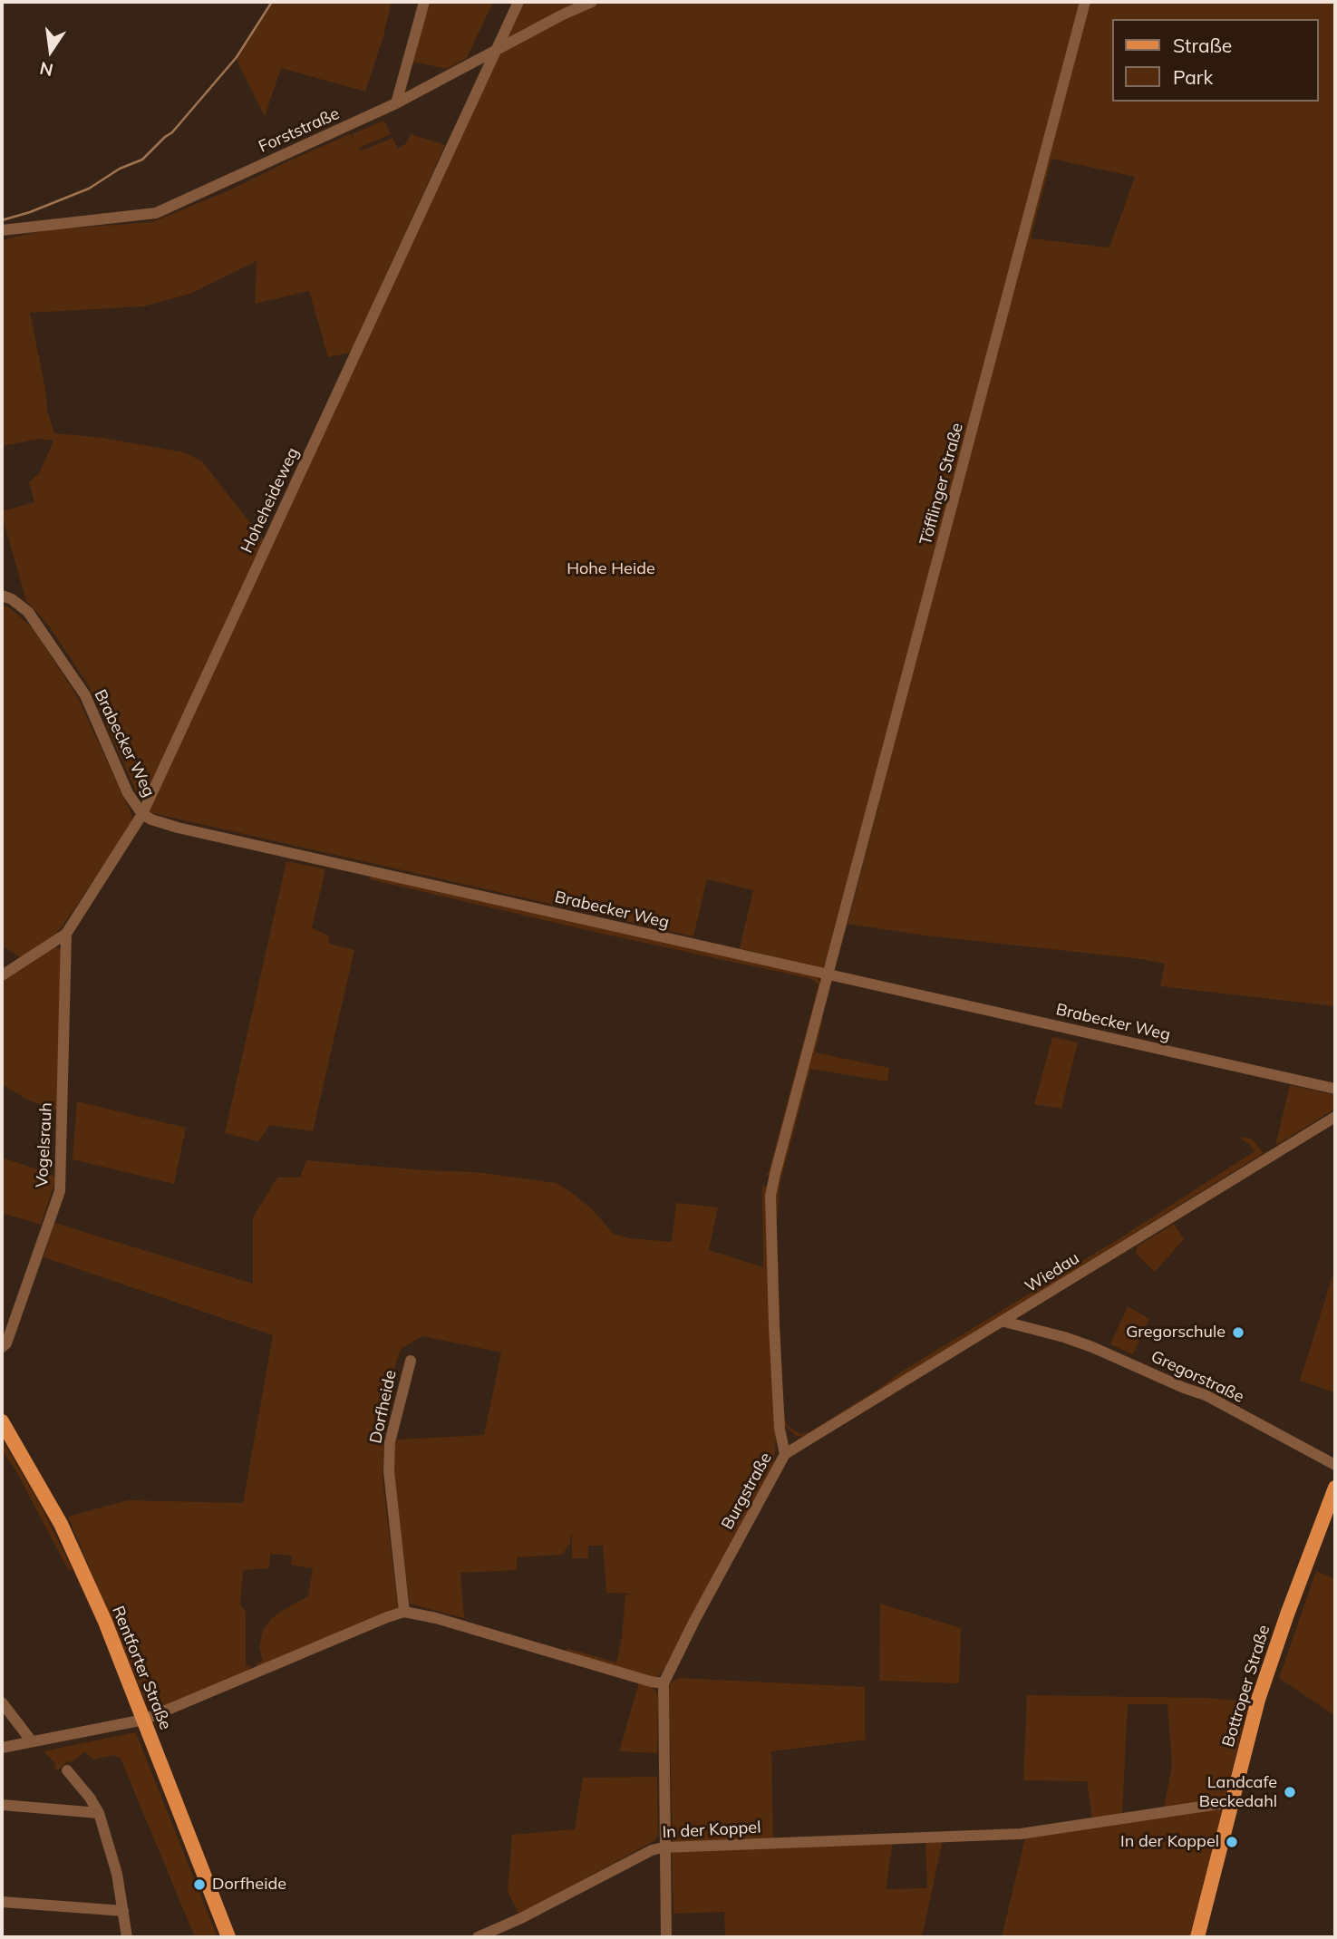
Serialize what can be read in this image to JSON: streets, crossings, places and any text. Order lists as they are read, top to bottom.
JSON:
{
  "streets": {
    "main road": ["Rentforter Straße", "Bottroper Straße"],
    "street": [
      "Forststraße",
      "Töfflinger Straße",
      "Hoheheideweg",
      "Brabecker Weg",
      "Vogelsrauh",
      "Wiedau",
      "Gregorstraße",
      "Dorfheide",
      "Burgstraße",
      "In der Koppel"
    ]
  },
  "crossings": [
    ["Forststraße", "Hoheheideweg"],
    ["Töfflinger Straße", "Brabecker Weg"],
    ["Töfflinger Straße", "Burgstraße"],
    ["Hoheheideweg", "Brabecker Weg"],
    ["Hoheheideweg", "Vogelsrauh"],
    ["Brabecker Weg", "Burgstraße"],
    ["Wiedau", "Gregorstraße"],
    ["Wiedau", "Burgstraße"],
    ["Burgstraße", "In der Koppel"],
    ["Bottroper Straße", "In der Koppel"]
  ],
  "parks": ["Hohe Heide"],
  "places": [
    "Gregorschule",
    "Landcafe Beckedahl",
    "In der Koppel",
    "Dorfheide"
  ],
  "legend": ["Straße", "Park"],
  "north": "bottom"
}
